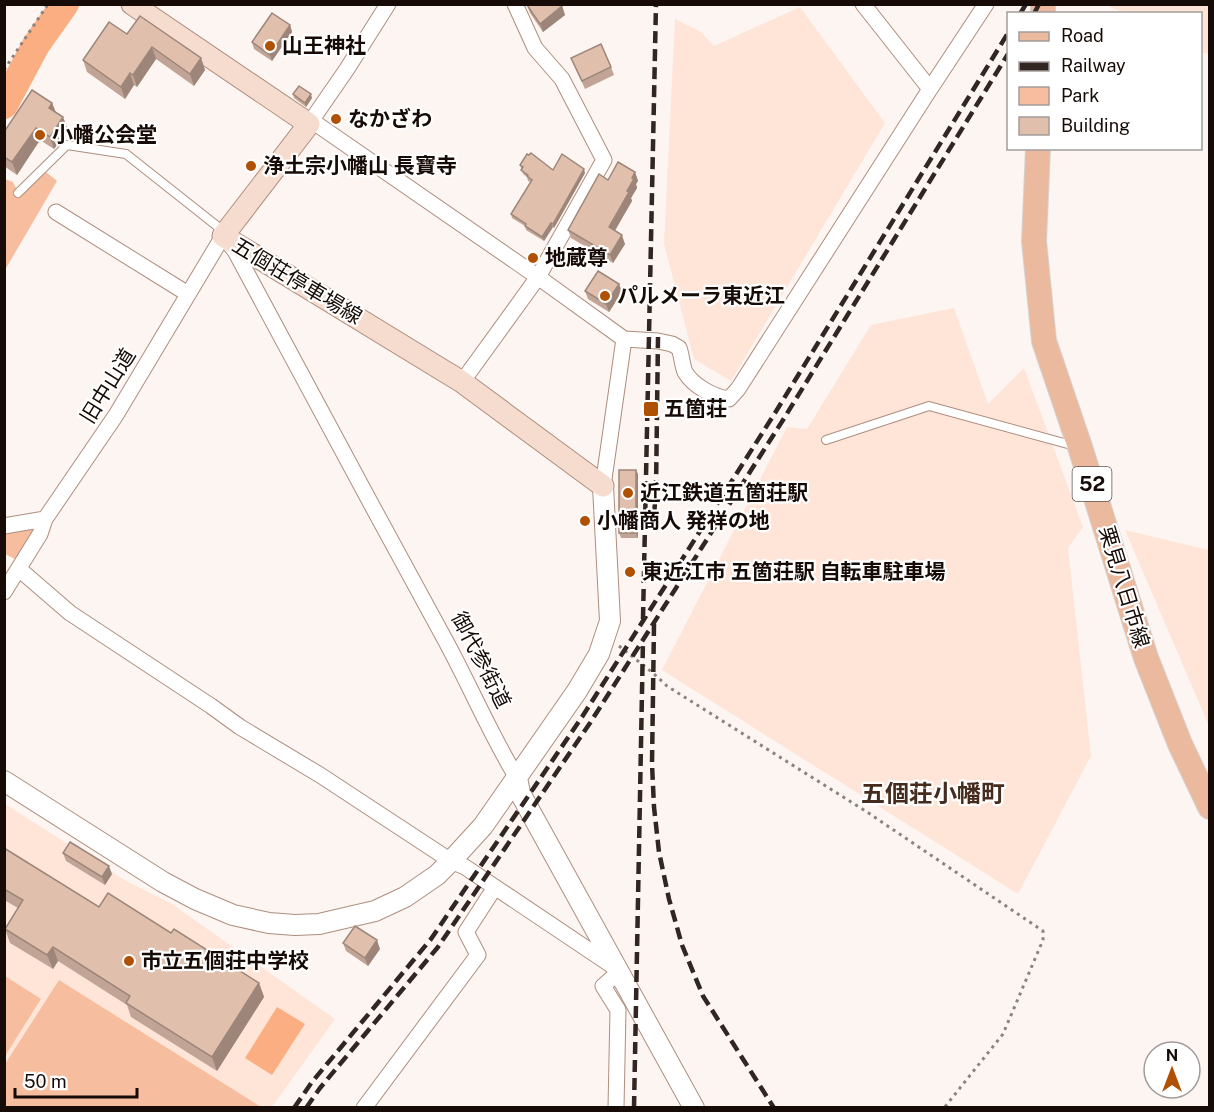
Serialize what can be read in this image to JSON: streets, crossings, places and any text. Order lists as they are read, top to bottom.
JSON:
{
  "streets": {
    "main road": ["五個荘停車場線", "52", "栗見八日市線"],
    "street": ["旧中山道", "御代参街道"]
  },
  "crossings": [
    ["五個荘停車場線", "旧中山道"],
    ["五個荘停車場線", "御代参街道"],
    ["旧中山道", "御代参街道"]
  ],
  "districts": ["五個荘小幡町"],
  "places": {
    "other": [
      "山王神社",
      "なかざわ",
      "小幡公会堂",
      "浄土宗小幡山 長寶寺",
      "地蔵尊",
      "パルメーラ東近江",
      "近江鉄道五箇荘駅",
      "小幡商人 発祥の地",
      "東近江市 五箇荘駅 自転車駐車場",
      "市立五個荘中学校"
    ],
    "transit": ["五箇荘"]
  },
  "legend": [
    "Road",
    "Railway",
    "Park",
    "Building"
  ],
  "scale_bar": "50 m",
  "north": "top"
}
